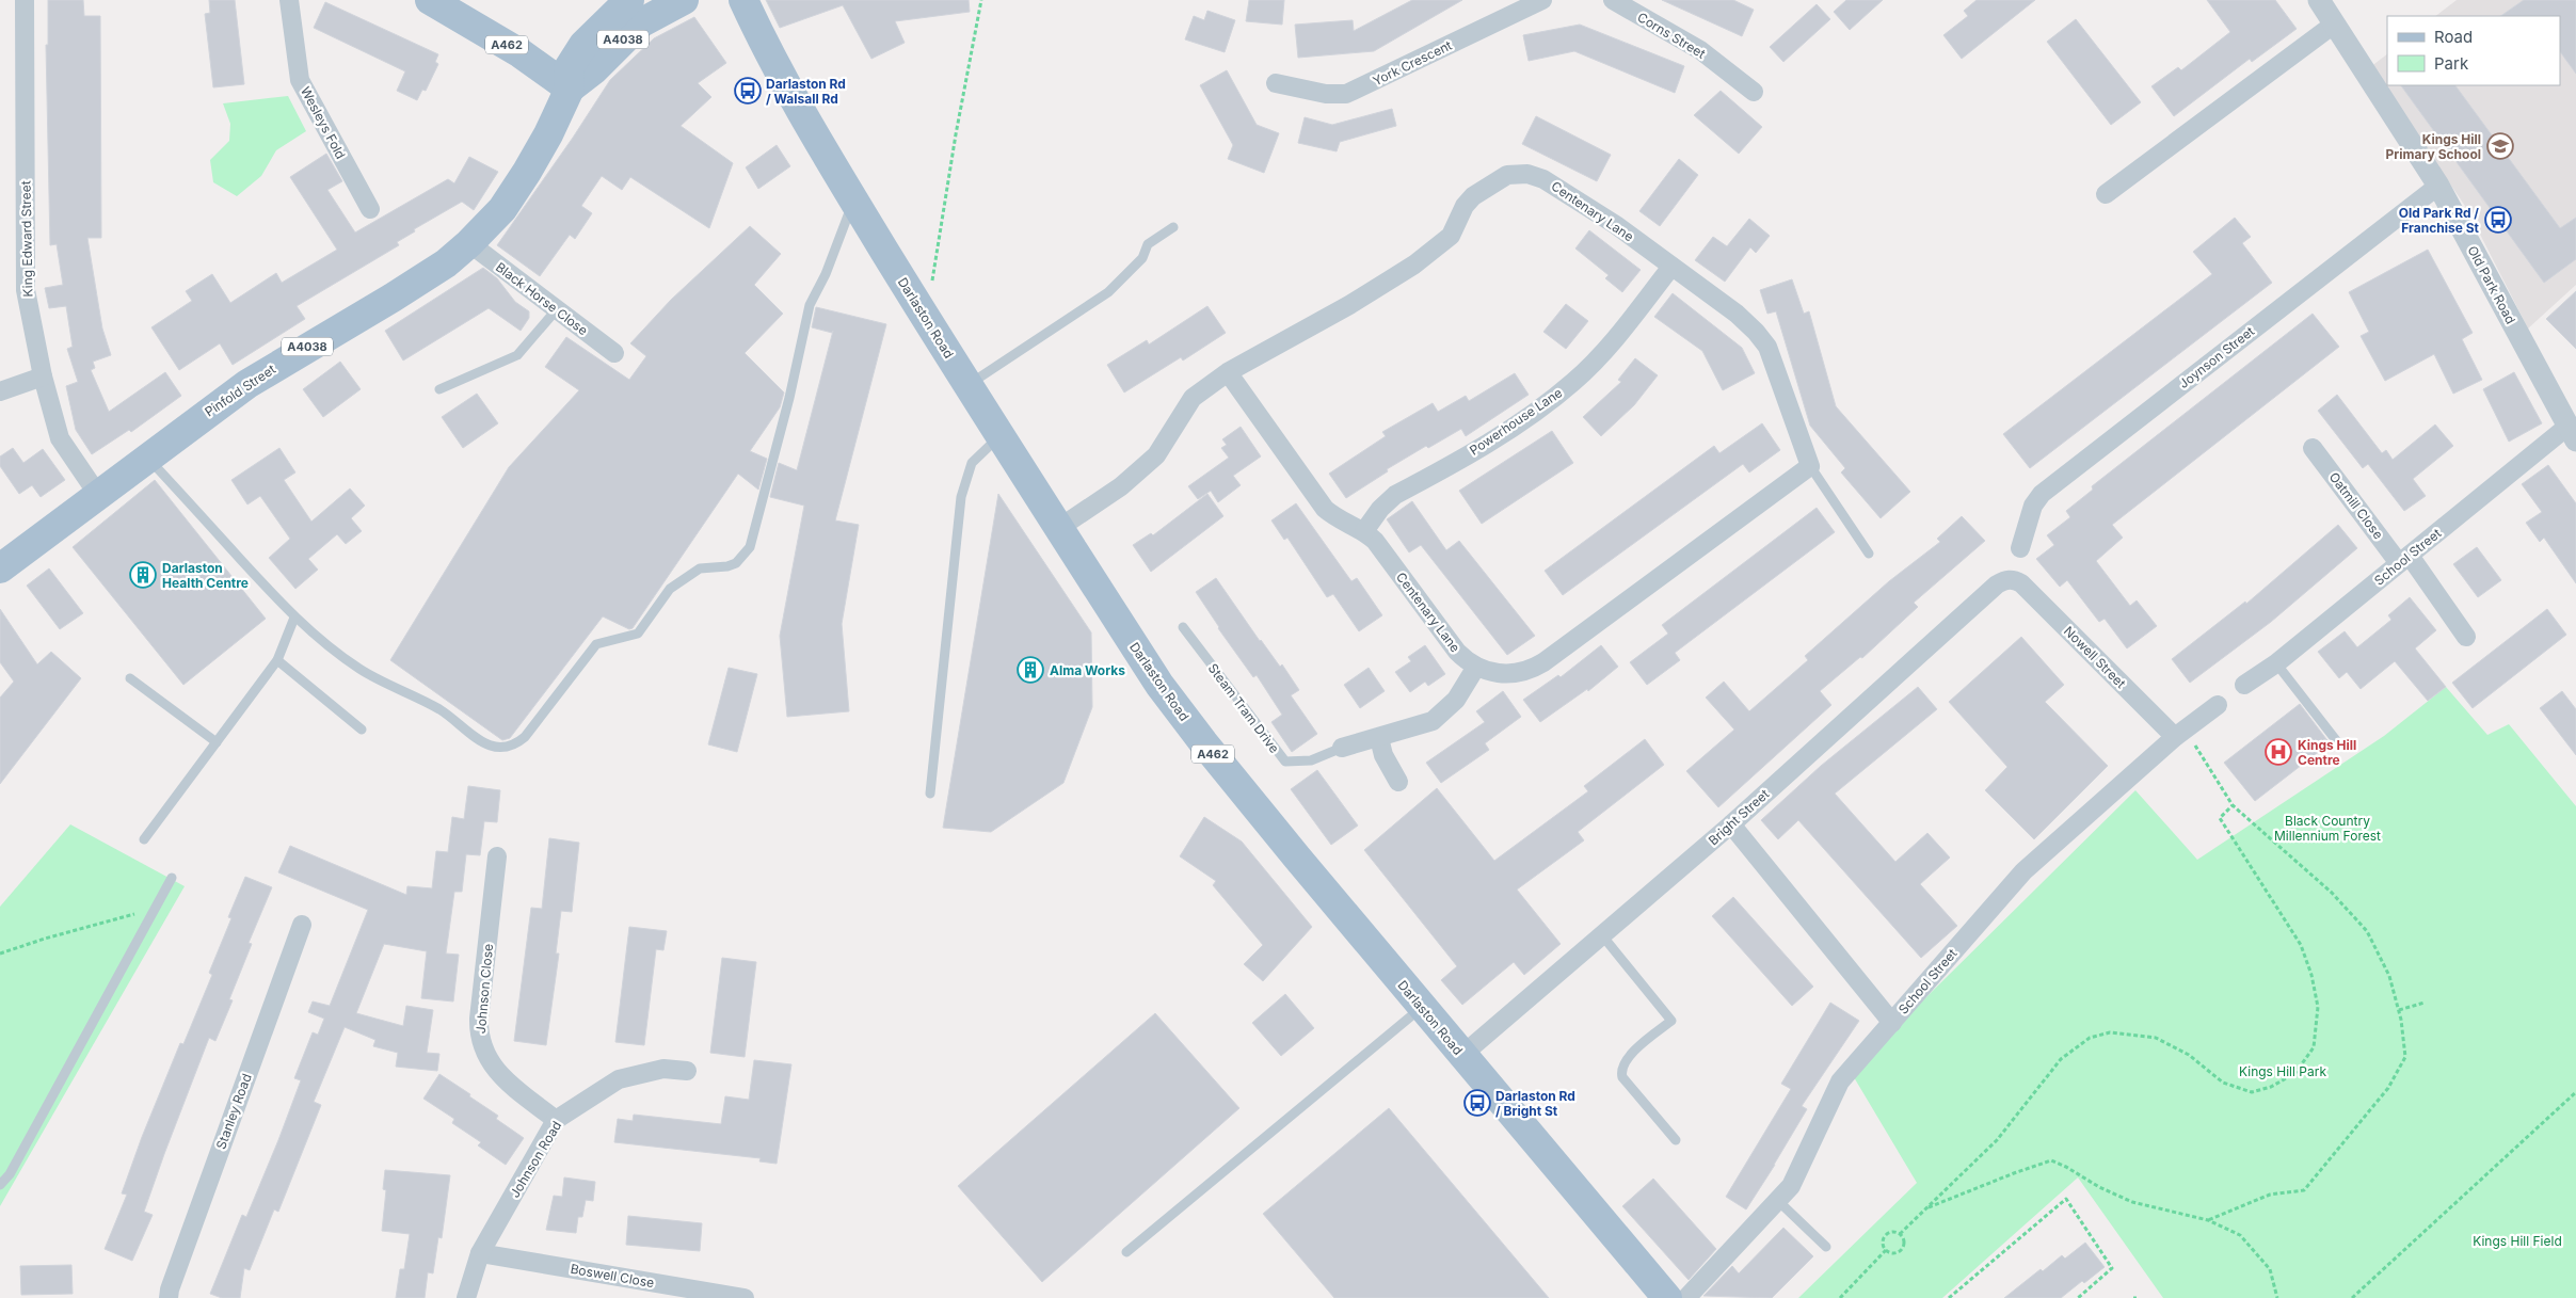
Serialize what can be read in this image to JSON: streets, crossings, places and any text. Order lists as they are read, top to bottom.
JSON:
{
  "streets": {
    "main road": [
      "A4038",
      "A462",
      "Darlaston Road",
      "Pinfold Street"
    ],
    "street": [
      "Corns Street",
      "York Crescent",
      "Wesleys Fold",
      "Centenary Lane",
      "King Edward Street",
      "Old Park Road",
      "Black Horse Close",
      "Joynson Street",
      "Powerhouse Lane",
      "Oatmill Close",
      "School Street",
      "Nowell Street",
      "Steam Tram Drive",
      "Bright Street",
      "Johnson Close",
      "Stanley Road",
      "Johnson Road",
      "Boswell Close"
    ]
  },
  "crossings": [
    ["A4038", "A462"],
    ["A4038", "Pinfold Street"],
    ["A462", "Pinfold Street"],
    ["Centenary Lane", "Darlaston Road"],
    ["Centenary Lane", "Powerhouse Lane"],
    ["Centenary Lane", "Steam Tram Drive"],
    ["King Edward Street", "Pinfold Street"],
    ["Old Park Road", "Joynson Street"],
    ["Old Park Road", "School Street"],
    ["Black Horse Close", "Pinfold Street"],
    ["Darlaston Road", "Bright Street"],
    ["Oatmill Close", "School Street"],
    ["School Street", "Nowell Street"],
    ["Nowell Street", "Bright Street"],
    ["Johnson Close", "Johnson Road"],
    ["Johnson Road", "Boswell Close"]
  ],
  "parks": ["Black Country Millennium Forest", "Kings Hill Park", "Kings Hill Field"],
  "places": {
    "bus stop": ["Darlaston Rd / Walsall Rd", "Old Park Rd / Franchise St", "Darlaston Rd / Bright St"],
    "school or university": ["Kings Hill Primary School"],
    "building": ["Darlaston Health Centre", "Alma Works"],
    "hospital": ["Kings Hill Centre"]
  },
  "legend": ["Road", "Park"]
}
